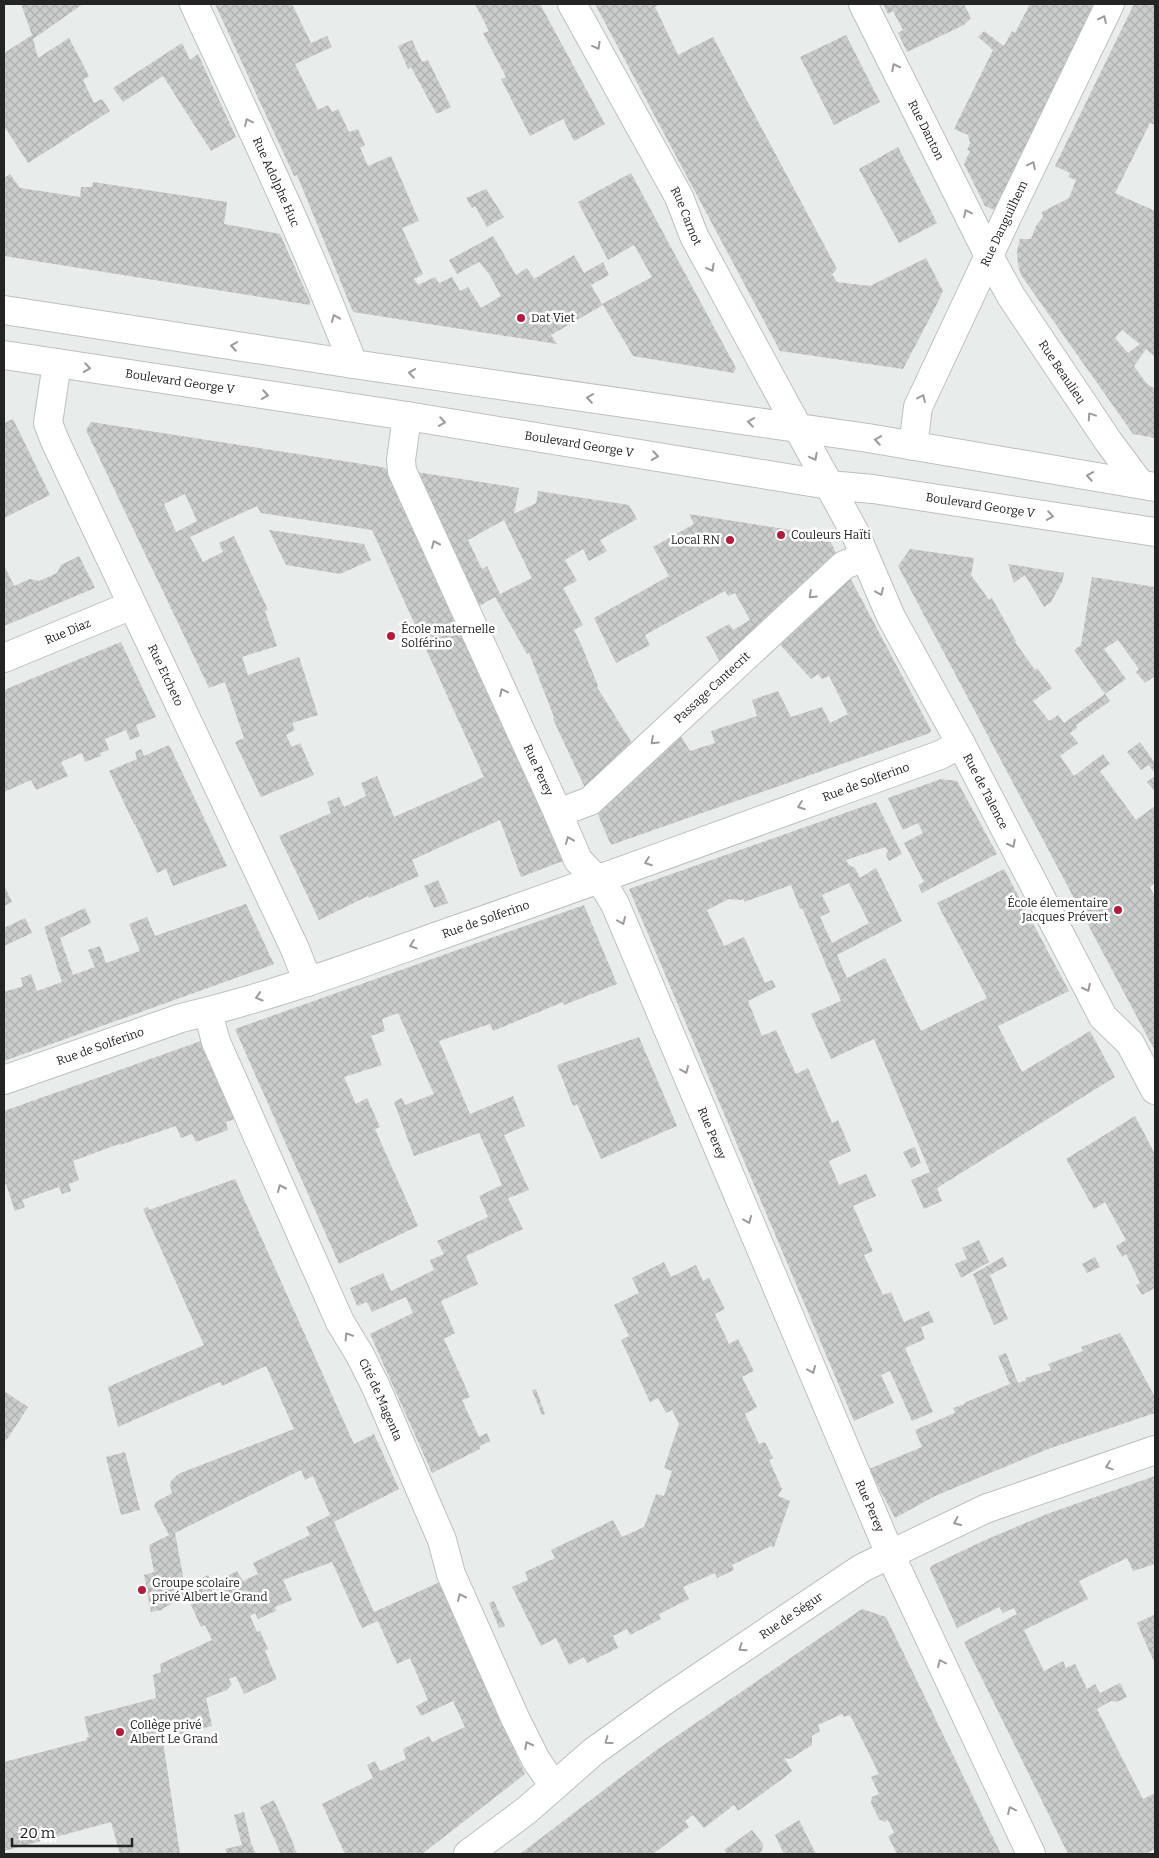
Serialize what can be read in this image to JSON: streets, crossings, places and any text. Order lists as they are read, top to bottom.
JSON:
{
  "streets": {
    "street": [
      "Rue Danton",
      "Rue Adolphe Huc",
      "Rue Carnot",
      "Rue Danguilhem",
      "Rue Beaulieu",
      "Boulevard George V",
      "Rue Diaz",
      "Rue Etcheto",
      "Passage Cantecrit",
      "Rue Perey",
      "Rue de Solferino",
      "Rue de Talence",
      "Cité de Magenta",
      "Rue de Ségur"
    ]
  },
  "crossings": [
    ["Rue Danton", "Rue Danguilhem"],
    ["Rue Danton", "Rue Beaulieu"],
    ["Rue Carnot", "Boulevard George V"],
    ["Rue Carnot", "Rue de Talence"],
    ["Rue Danguilhem", "Rue Beaulieu"],
    ["Boulevard George V", "Rue Etcheto"],
    ["Boulevard George V", "Rue Perey"],
    ["Boulevard George V", "Rue de Talence"],
    ["Rue Diaz", "Rue Etcheto"],
    ["Rue Etcheto", "Rue de Solferino"],
    ["Passage Cantecrit", "Rue Perey"],
    ["Passage Cantecrit", "Rue de Talence"],
    ["Rue Perey", "Rue de Solferino"],
    ["Rue Perey", "Rue de Ségur"],
    ["Rue de Solferino", "Rue de Talence"],
    ["Rue de Solferino", "Cité de Magenta"],
    ["Cité de Magenta", "Rue de Ségur"]
  ],
  "one_way": [
    "Rue Danton",
    "Rue Adolphe Huc",
    "Rue Carnot",
    "Rue Danguilhem",
    "Rue Beaulieu",
    "Passage Cantecrit",
    "Rue de Solferino",
    "Rue de Talence",
    "Cité de Magenta",
    "Rue de Ségur"
  ],
  "places": [
    "Dat Viet",
    "Couleurs Haïti",
    "Local RN",
    "École maternelle Solférino",
    "École élementaire Jacques Prévert",
    "Groupe scolaire privé Albert le Grand",
    "Collège privé Albert Le Grand"
  ],
  "scale_bar": "20 m"
}
